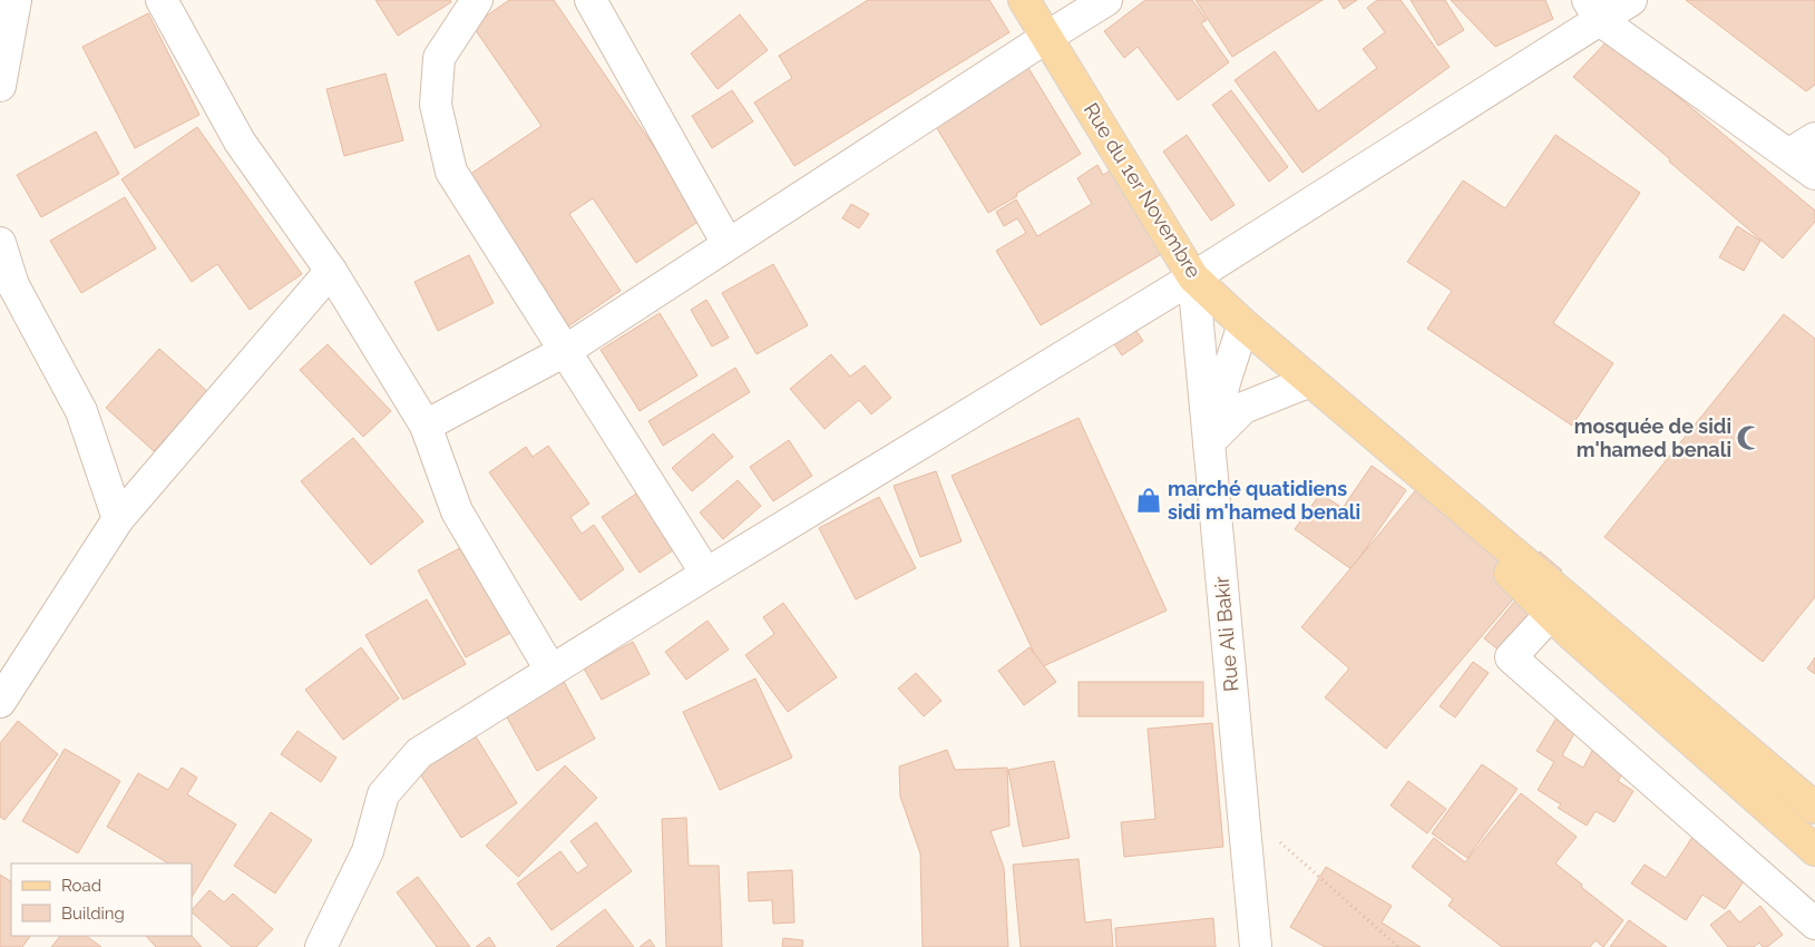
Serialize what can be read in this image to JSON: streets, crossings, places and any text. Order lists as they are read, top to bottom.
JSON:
{
  "streets": {
    "main road": ["Rue du 1er Novembre"],
    "street": ["Rue Ali Bakir"]
  },
  "crossings": [
    ["Rue du 1er Novembre", "Rue Ali Bakir"]
  ],
  "places": {
    "mosque": ["mosquée de sidi m'hamed benali"],
    "shop": ["marché quatidiens sidi m'hamed benali"]
  },
  "legend": ["Road", "Building"]
}
